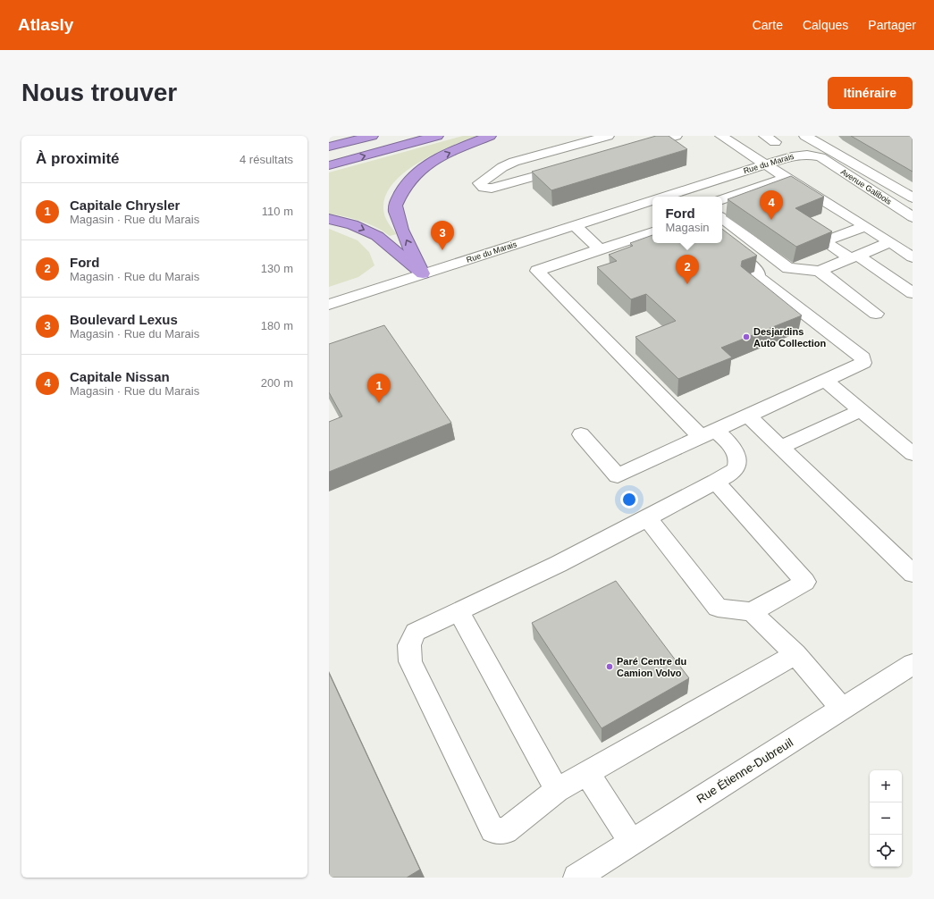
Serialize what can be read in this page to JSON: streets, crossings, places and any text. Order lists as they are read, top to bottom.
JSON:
{
  "streets": {
    "street": ["Rue du Marais", "Avenue Galibois", "Rue Étienne-Dubreuil"]
  },
  "crossings": [
    ["Rue du Marais", "Avenue Galibois"]
  ],
  "places": ["Desjardins Auto Collection", "Paré Centre du Camion Volvo"],
  "page": {
    "header": "Atlasly",
    "nav": ["Carte", "Calques", "Partager"],
    "buttons": "Itinéraire",
    "title": "Nous trouver",
    "heading": ["À proximité", "4 résultats"],
    "list": [
      {
        "mark": "1",
        "name": "Capitale Chrysler",
        "note": "Magasin · Rue du Marais",
        "value": "110 m"
      },
      {
        "mark": "2",
        "name": "Ford",
        "note": "Magasin · Rue du Marais",
        "value": "130 m"
      },
      {
        "mark": "3",
        "name": "Boulevard Lexus",
        "note": "Magasin · Rue du Marais",
        "value": "180 m"
      },
      {
        "mark": "4",
        "name": "Capitale Nissan",
        "note": "Magasin · Rue du Marais",
        "value": "200 m"
      }
    ],
    "pins": [
      "4",
      "3",
      "2",
      "1"
    ],
    "popup": ["Ford", "Magasin"],
    "map_buttons": ["+", "−"]
  }
}
